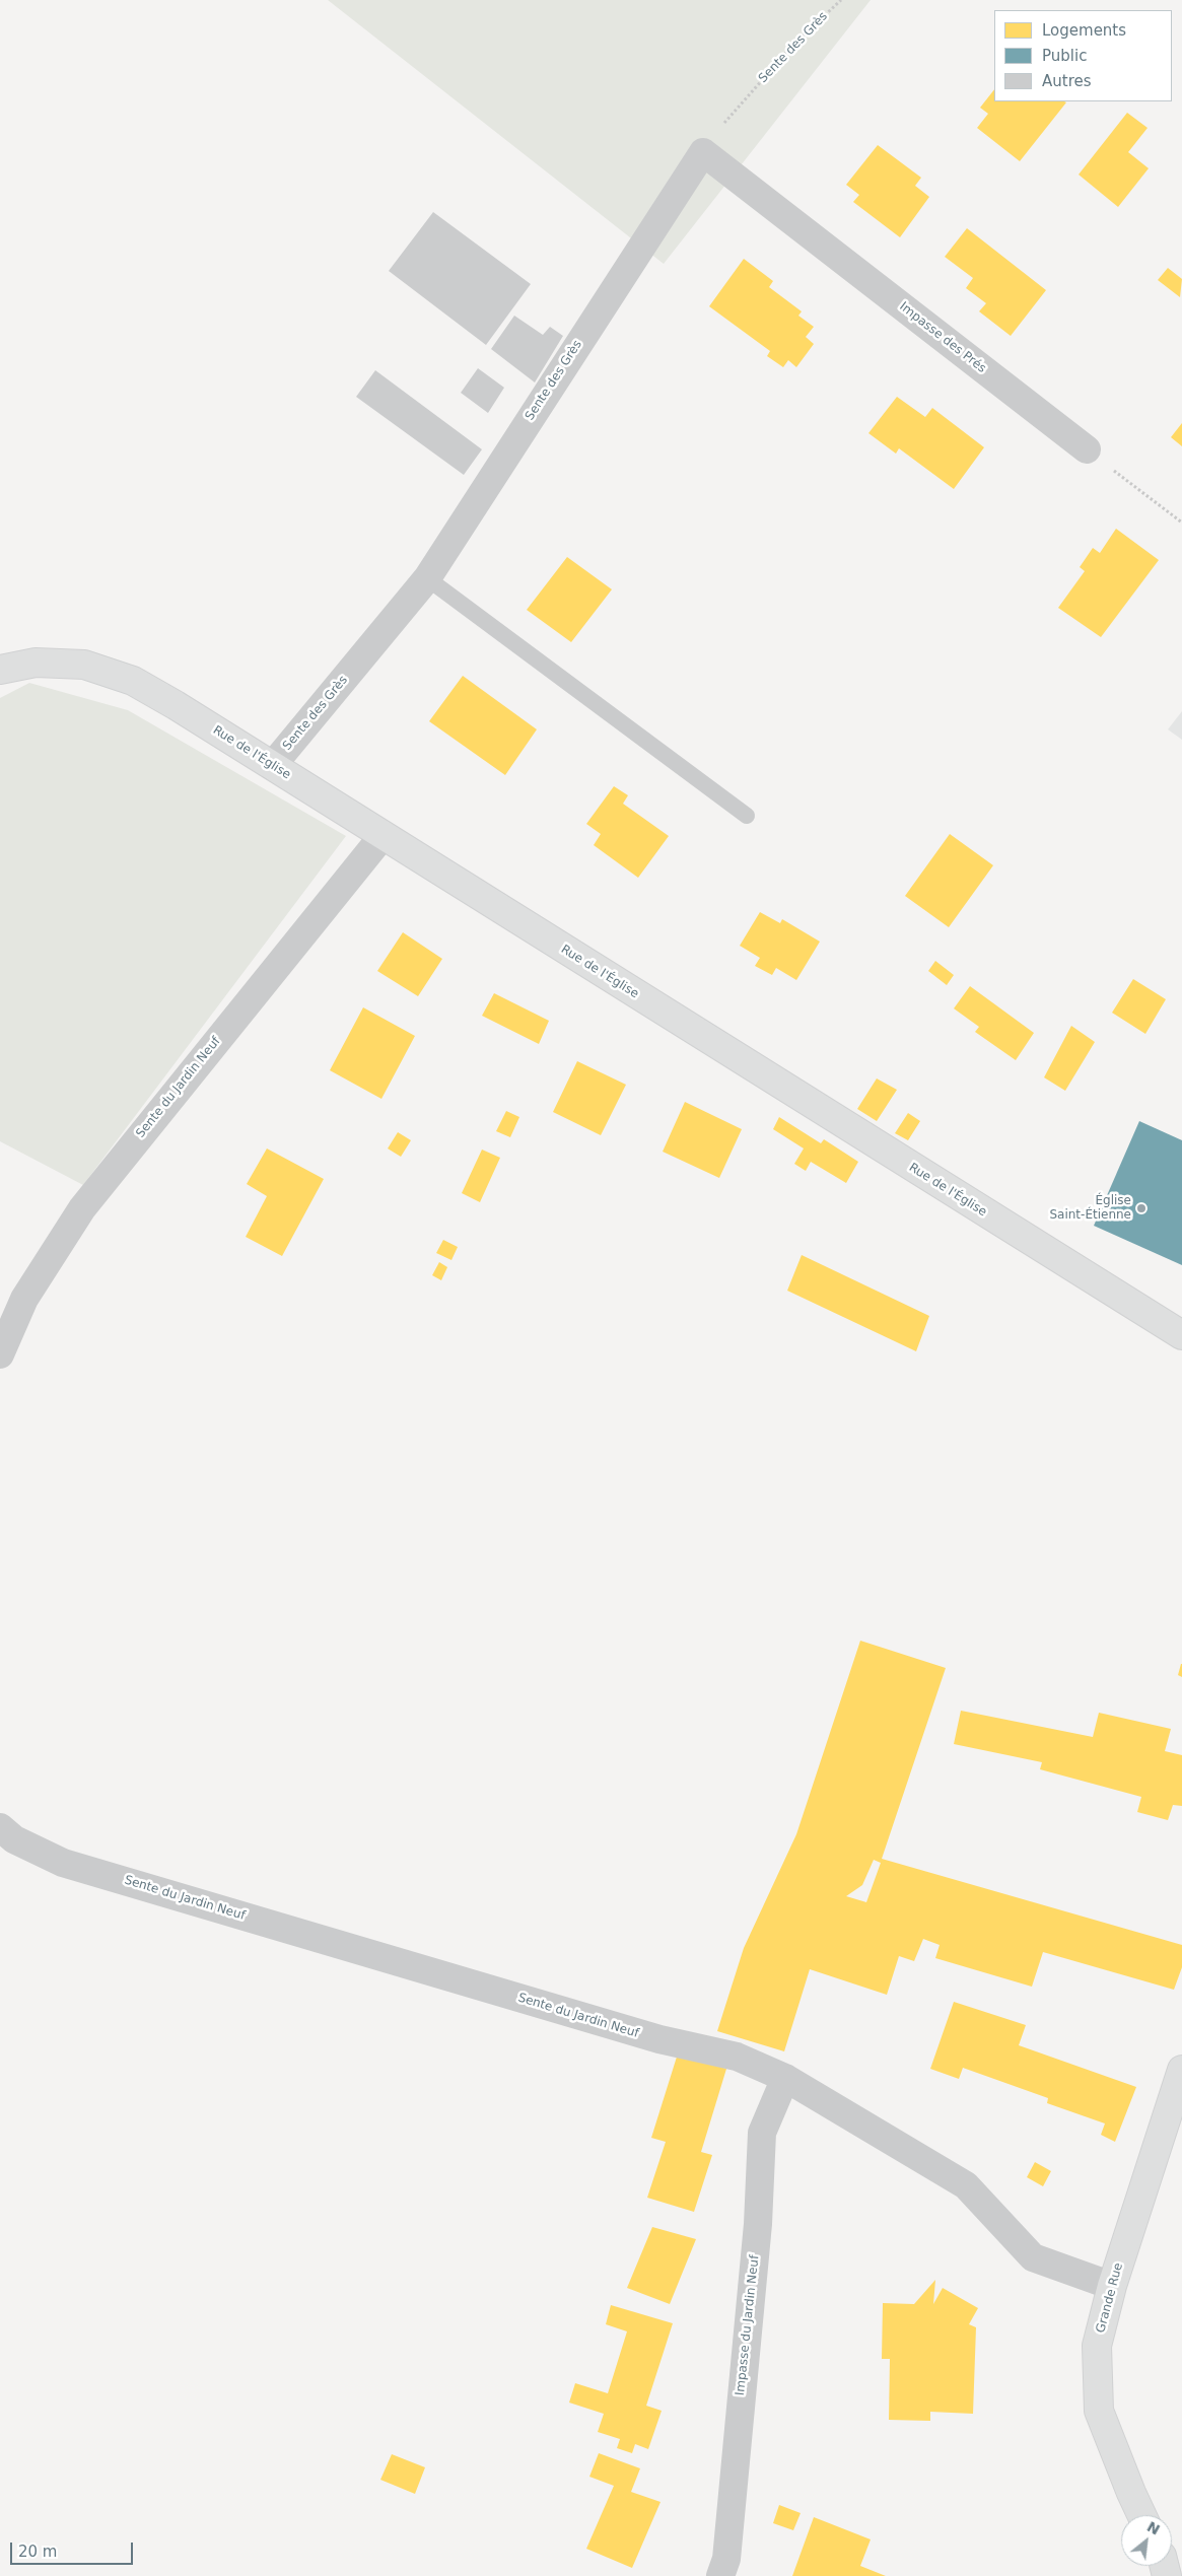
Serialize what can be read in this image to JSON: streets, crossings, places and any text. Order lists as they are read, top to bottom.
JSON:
{
  "streets": {
    "street": [
      "Sente des Grès",
      "Impasse des Prés",
      "Rue de l'Église",
      "Sente du Jardin Neuf",
      "Grande Rue",
      "Impasse du Jardin Neuf"
    ]
  },
  "crossings": [
    ["Sente des Grès", "Impasse des Prés"],
    ["Sente des Grès", "Rue de l'Église"],
    ["Rue de l'Église", "Sente du Jardin Neuf"],
    ["Sente du Jardin Neuf", "Grande Rue"],
    ["Sente du Jardin Neuf", "Impasse du Jardin Neuf"]
  ],
  "places": ["Église Saint-Étienne"],
  "legend": ["Logements", "Public", "Autres"],
  "scale_bar": "20 m",
  "north": "top right"
}
